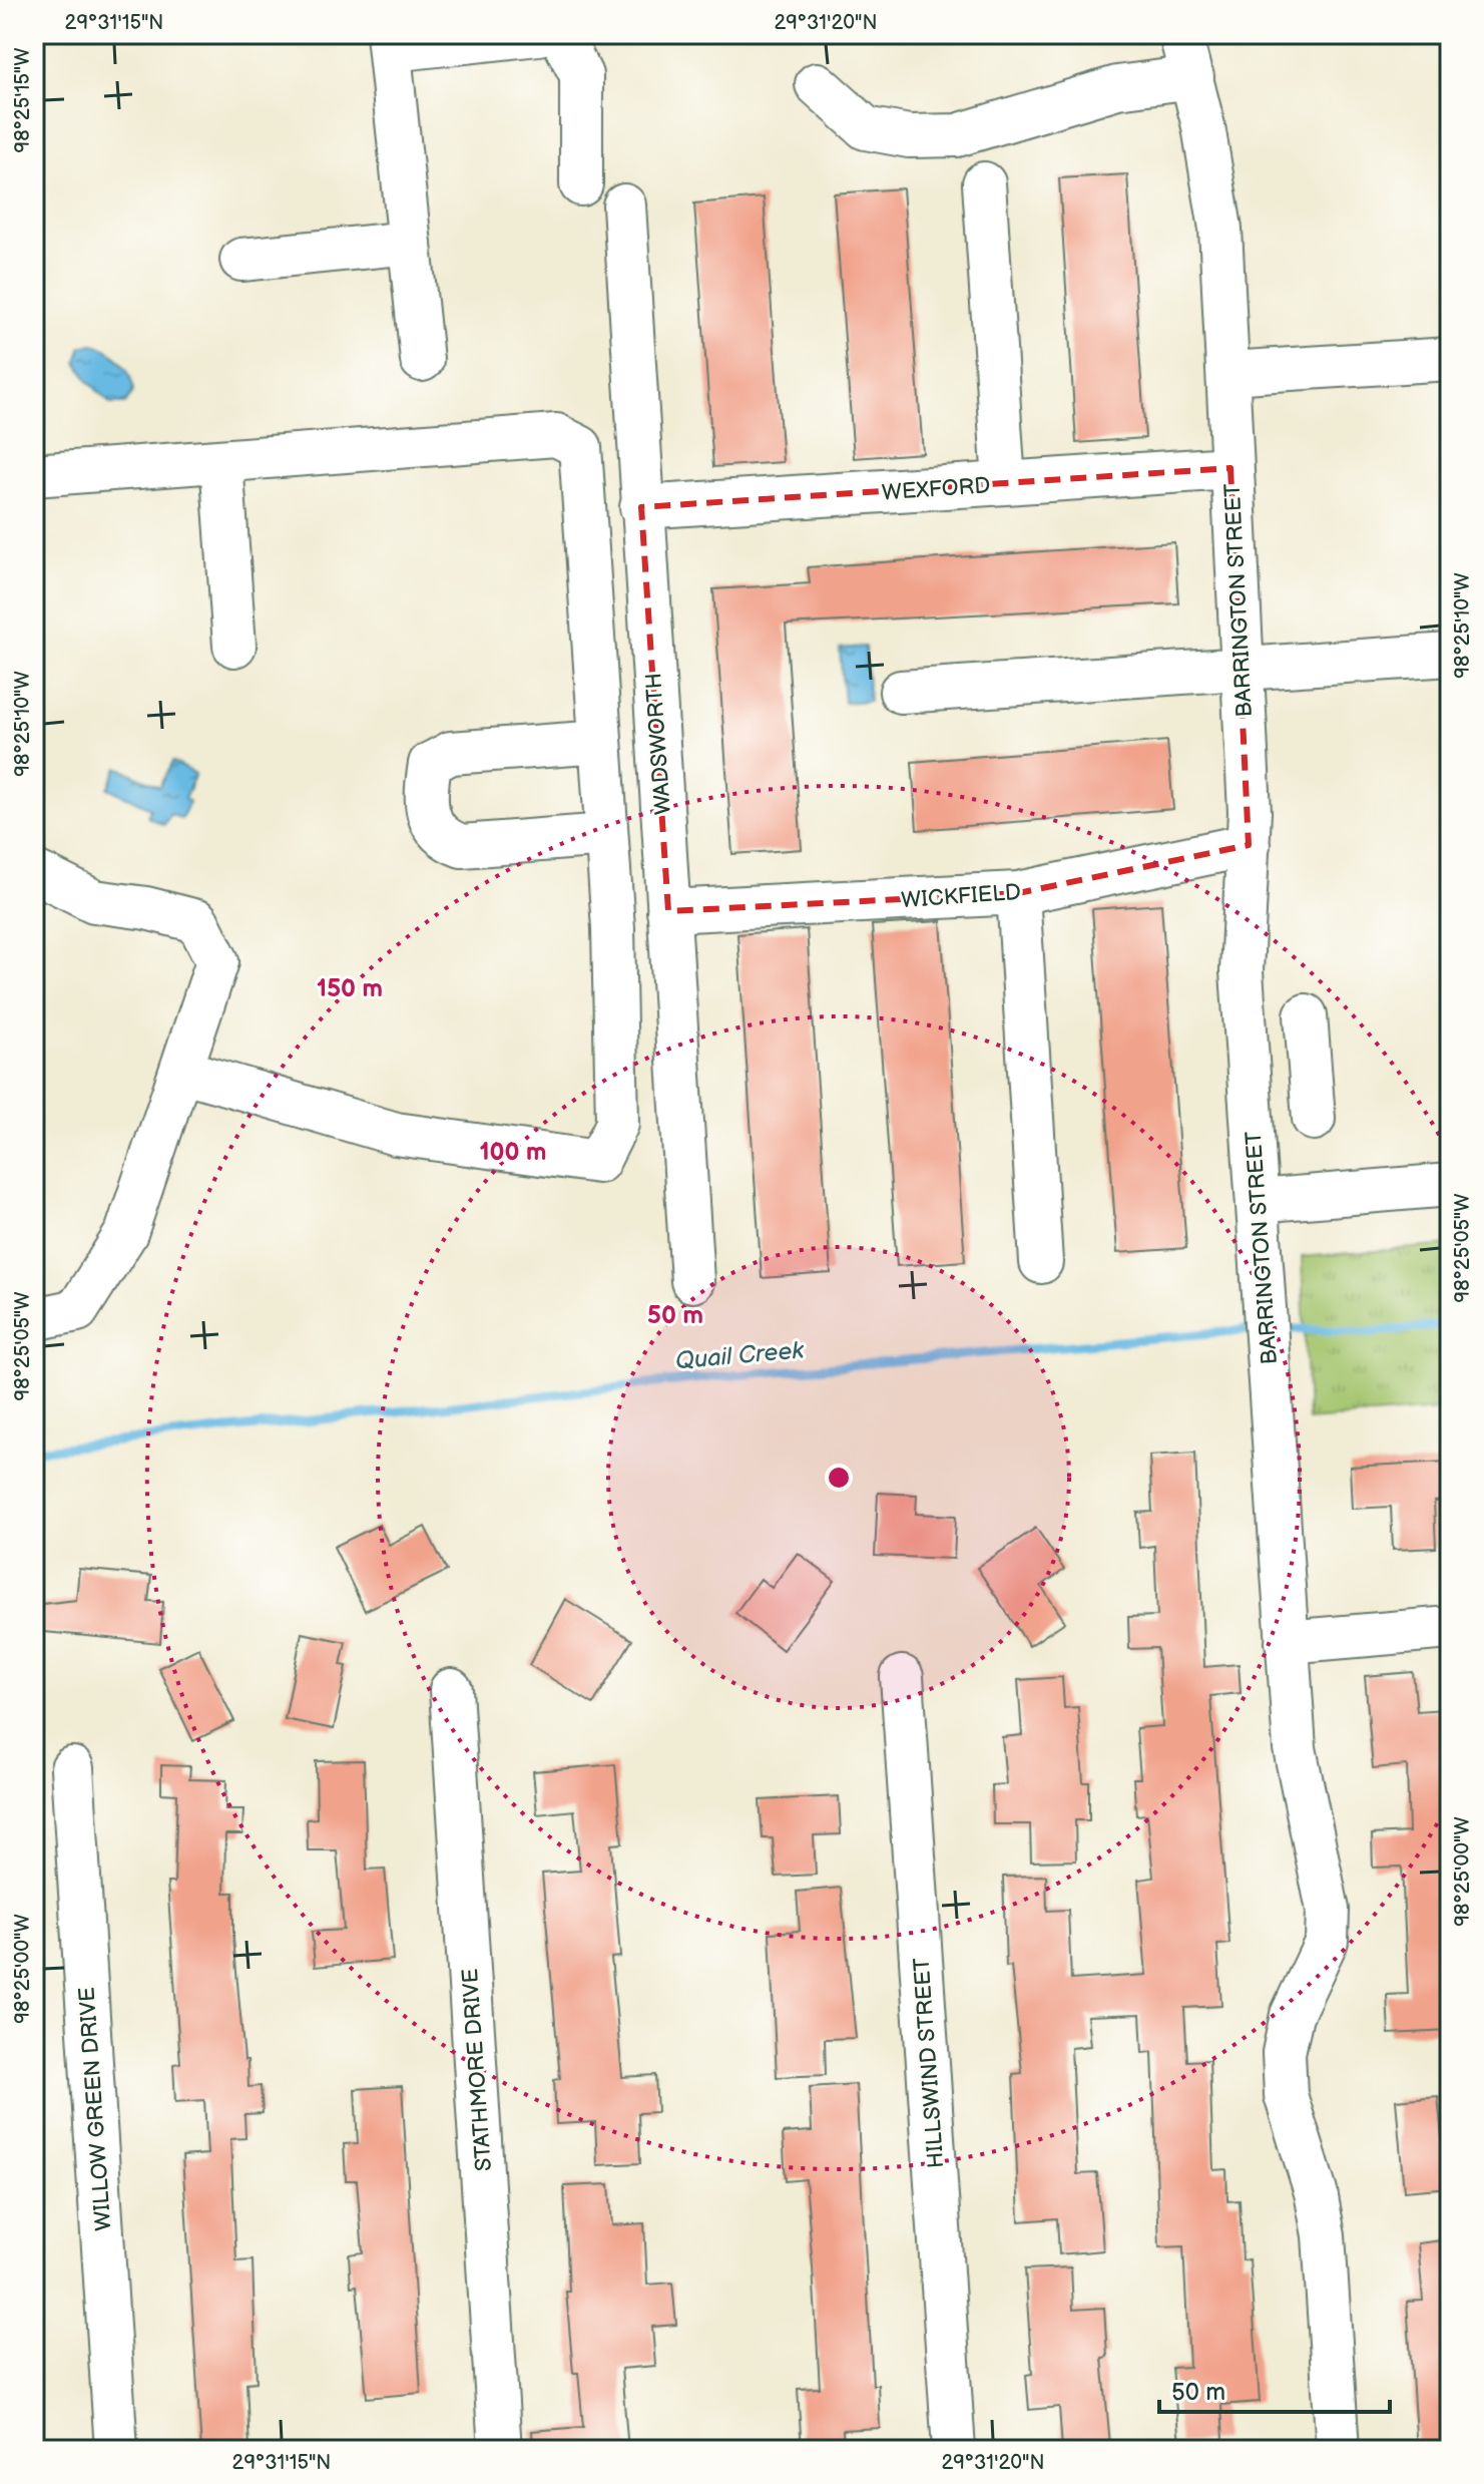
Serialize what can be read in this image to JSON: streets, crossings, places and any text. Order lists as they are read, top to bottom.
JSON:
{
  "streets": {
    "street": [
      "WEXFORD",
      "BARRINGTON STREET",
      "WADSWORTH",
      "WICKFIELD",
      "HILLSWIND STREET",
      "STATHMORE DRIVE",
      "WILLOW GREEN DRIVE"
    ]
  },
  "crossings": [
    ["WEXFORD", "BARRINGTON STREET"],
    ["WEXFORD", "WADSWORTH"],
    ["BARRINGTON STREET", "WICKFIELD"],
    ["WADSWORTH", "WICKFIELD"]
  ],
  "water": ["Quail Creek"],
  "scale_bar": "50 m",
  "coordinates": [
    "29°31'15\"N",
    "29°31'20\"N",
    "98°25'15\"W",
    "98°25'10\"W",
    "98°25'05\"W",
    "98°25'00\"W"
  ],
  "rings": ["150 m", "100 m", "50 m"]
}
